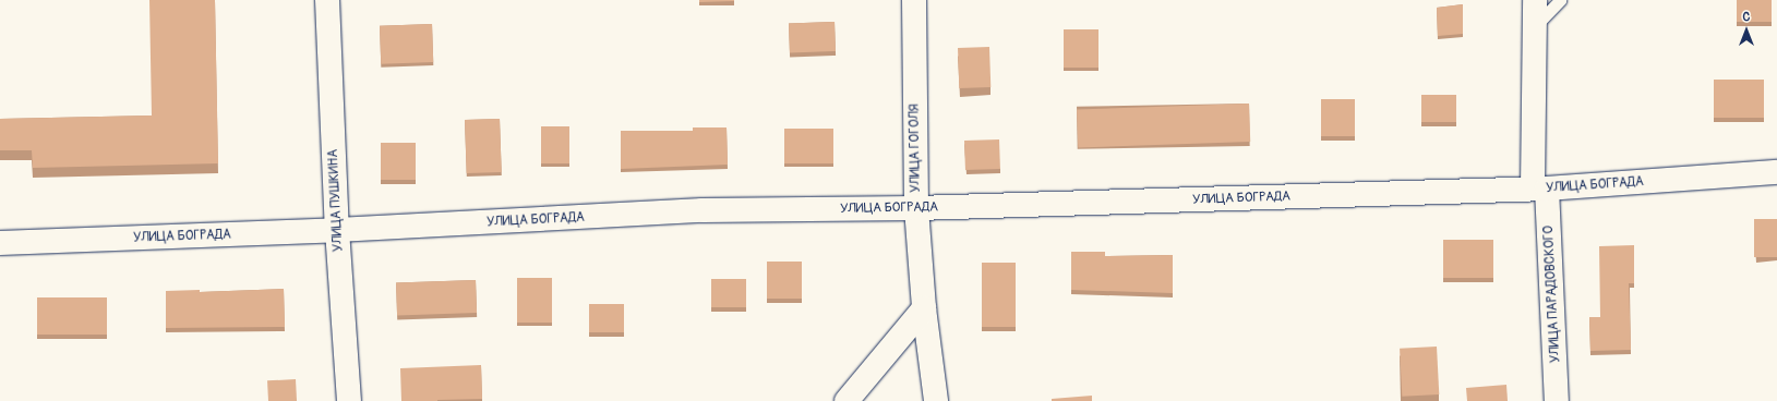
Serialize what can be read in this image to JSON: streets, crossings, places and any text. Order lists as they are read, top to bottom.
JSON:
{
  "streets": {
    "street": [
      "УЛИЦА ГОГОЛЯ",
      "УЛИЦА БОГРАДА",
      "УЛИЦА ПУШКИНА",
      "УЛИЦА ПАРАДОВСКОГО"
    ]
  },
  "crossings": [
    ["УЛИЦА ГОГОЛЯ", "УЛИЦА БОГРАДА"],
    ["УЛИЦА БОГРАДА", "УЛИЦА ПУШКИНА"],
    ["УЛИЦА БОГРАДА", "УЛИЦА ПАРАДОВСКОГО"]
  ],
  "north": "top"
}
